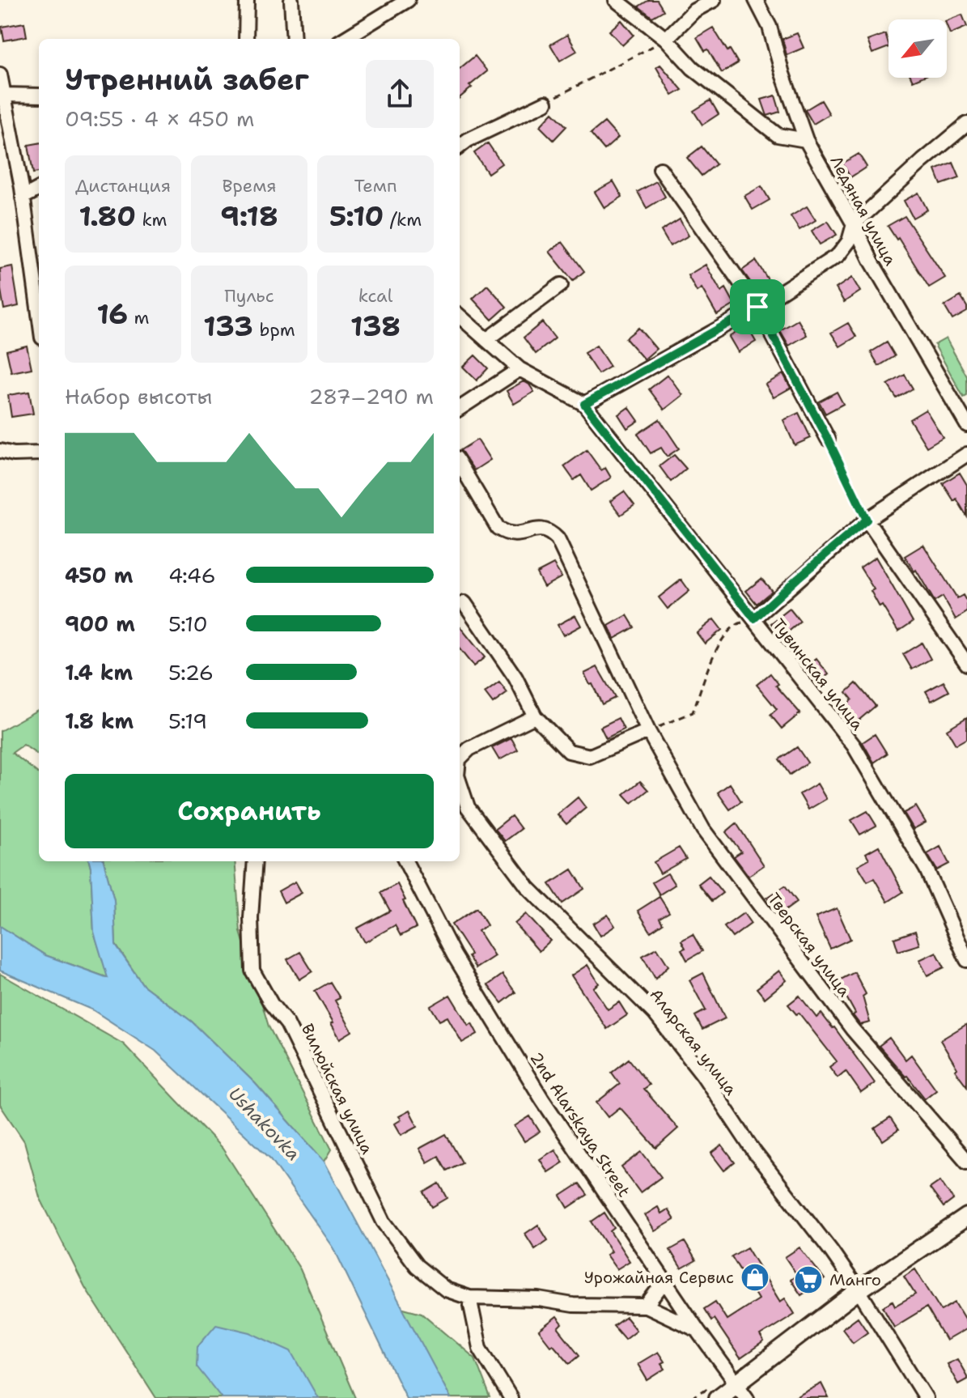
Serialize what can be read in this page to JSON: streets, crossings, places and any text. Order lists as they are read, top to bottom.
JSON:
{
  "streets": {
    "street": [
      "Ледяная улица",
      "Тувинская улица",
      "Тверская улица",
      "Аларская улица",
      "Вилюйская улица",
      "2nd Alarskaya Street"
    ]
  },
  "water": ["Ushakovka"],
  "places": {
    "shop": ["Урожайная Сервис"],
    "supermarket": ["Манго"]
  },
  "north": "bottom left",
  "page": {
    "heading": ["Утренний забег", "09:55 · 4 × 450 m"],
    "stats": [
      ["Дистанция", "1.80 km"],
      ["Время", "9:18"],
      ["Темп", "5:10 /km"],
      ["16 m"],
      ["Пульс", "133 bpm"],
      ["kcal", "138"]
    ],
    "chart": ["Набор высоты", "287–290 m"],
    "list": [
      {
        "name": "450 m",
        "note": "4:46"
      },
      {
        "name": "900 m",
        "note": "5:10"
      },
      {
        "name": "1.4 km",
        "note": "5:26"
      },
      {
        "name": "1.8 km",
        "note": "5:19"
      }
    ],
    "buttons": "Сохранить"
  }
}
